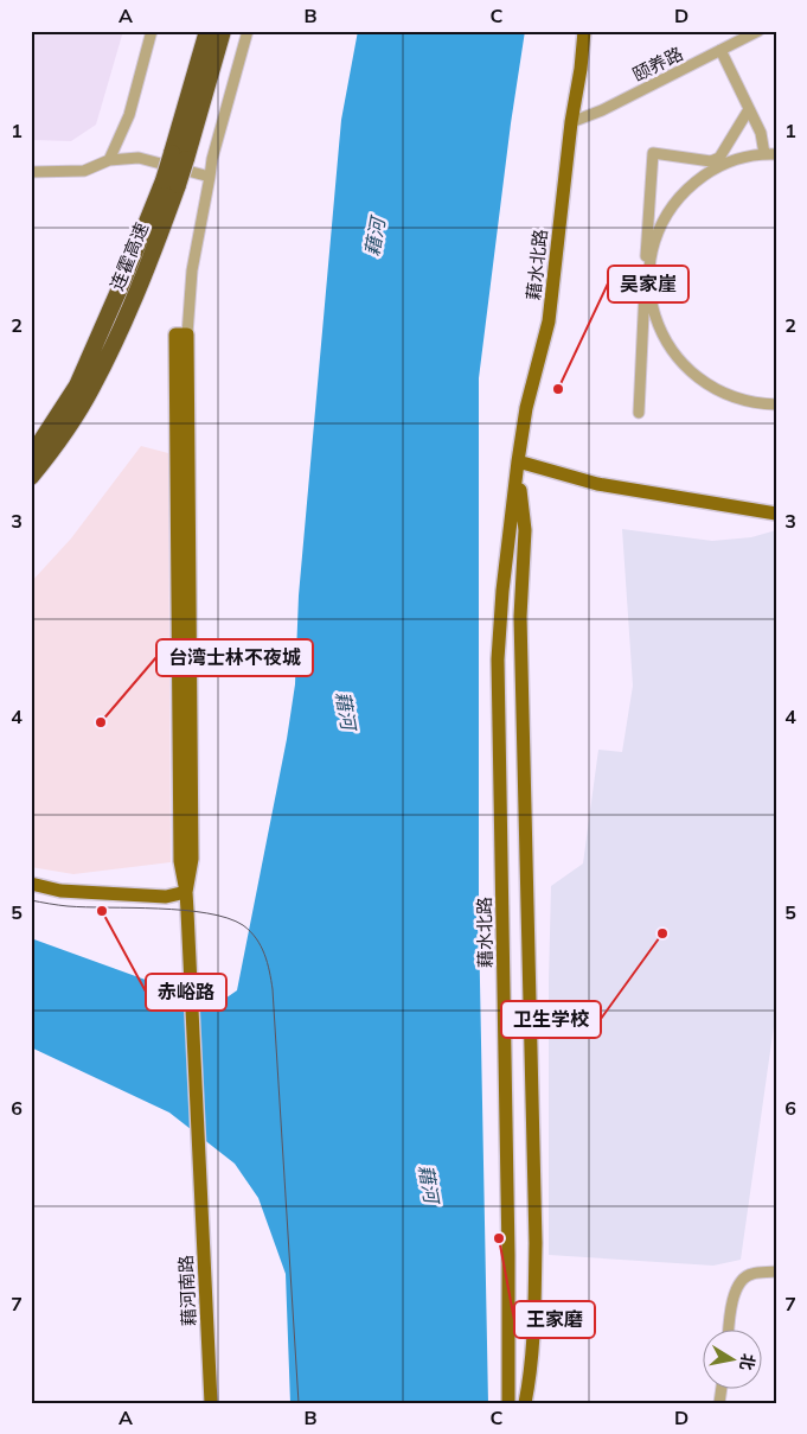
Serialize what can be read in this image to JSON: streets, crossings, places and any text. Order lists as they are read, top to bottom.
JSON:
{
  "streets": {
    "highway": ["连霍高速"],
    "main road": ["藉水北路", "藉河南路"],
    "street": ["颐养路"]
  },
  "crossings": [
    ["颐养路", "藉水北路"]
  ],
  "water": ["藉河"],
  "places": [
    "吴家崖",
    "台湾士林不夜城",
    "赤峪路",
    "卫生学校",
    "王家磨"
  ],
  "north": "right",
  "grid": {
    "columns": [
      "A",
      "B",
      "C",
      "D"
    ],
    "rows": [
      "1",
      "2",
      "3",
      "4",
      "5",
      "6",
      "7"
    ]
  }
}
